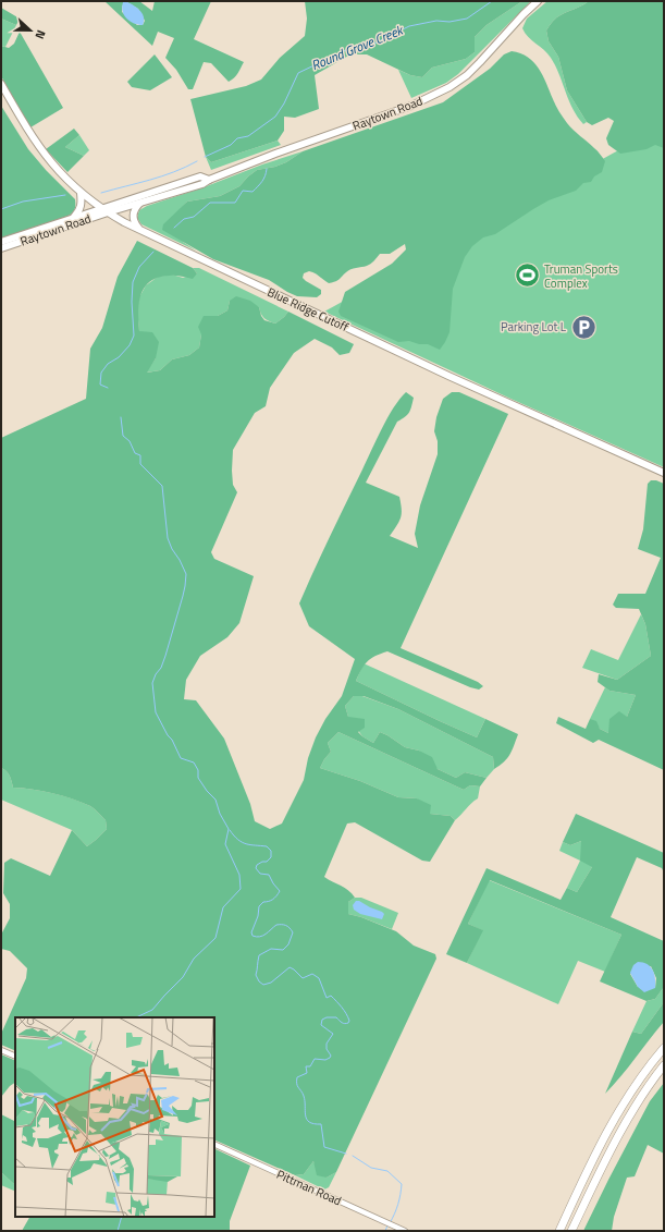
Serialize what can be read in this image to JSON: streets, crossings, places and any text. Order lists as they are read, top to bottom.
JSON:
{
  "streets": {
    "main road": ["Raytown Road", "Blue Ridge Cutoff"],
    "street": ["Pittman Road"]
  },
  "crossings": [
    ["Raytown Road", "Blue Ridge Cutoff"]
  ],
  "water": ["Round Grove Creek"],
  "places": {
    "sports": ["Truman Sports Complex"],
    "parking": ["Parking Lot L"]
  },
  "north": "right"
}
